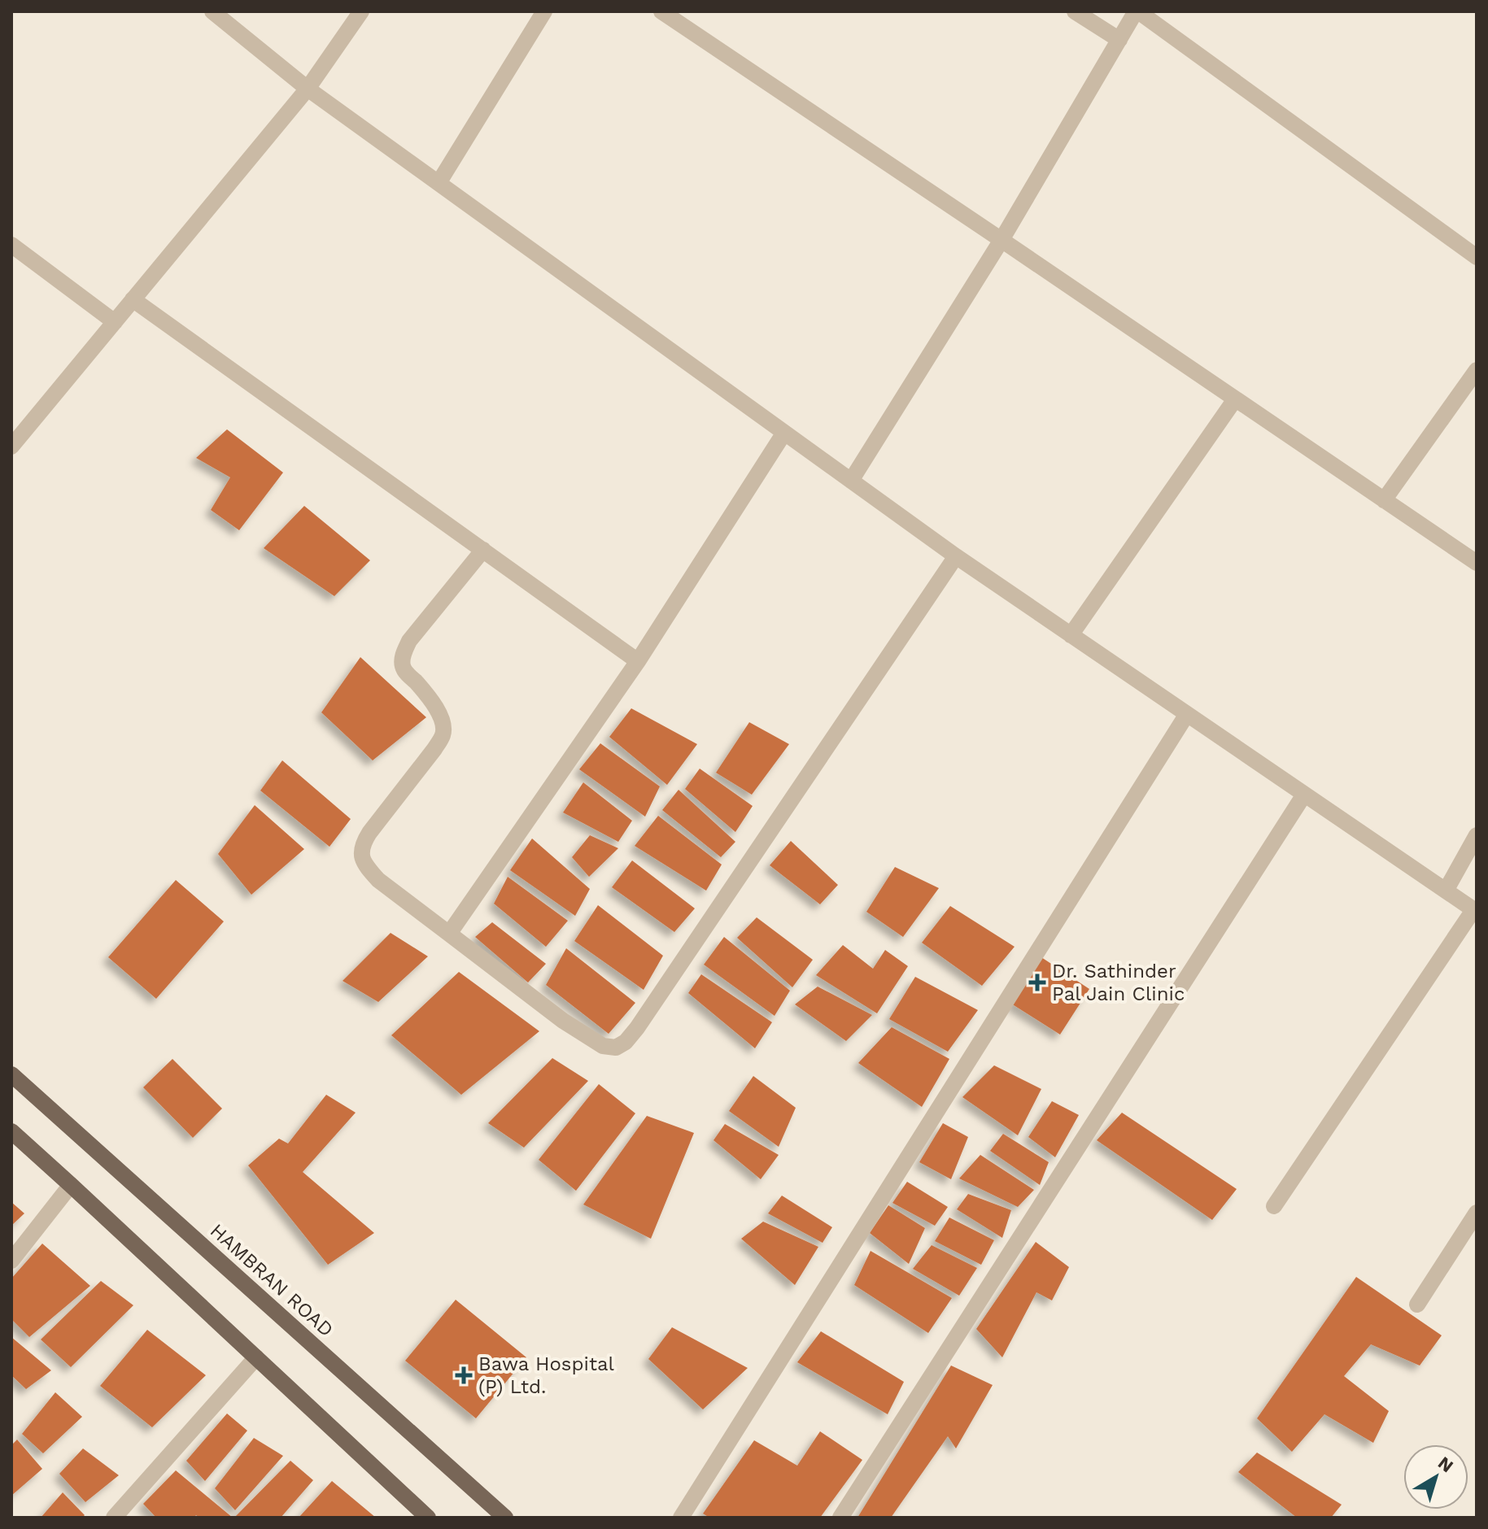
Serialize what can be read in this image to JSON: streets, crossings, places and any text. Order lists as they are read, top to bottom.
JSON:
{
  "streets": {
    "main road": ["HAMBRAN ROAD"]
  },
  "places": {
    "health": ["Dr. Sathinder Pal Jain Clinic", "Bawa Hospital (P) Ltd."]
  },
  "north": "top right"
}
